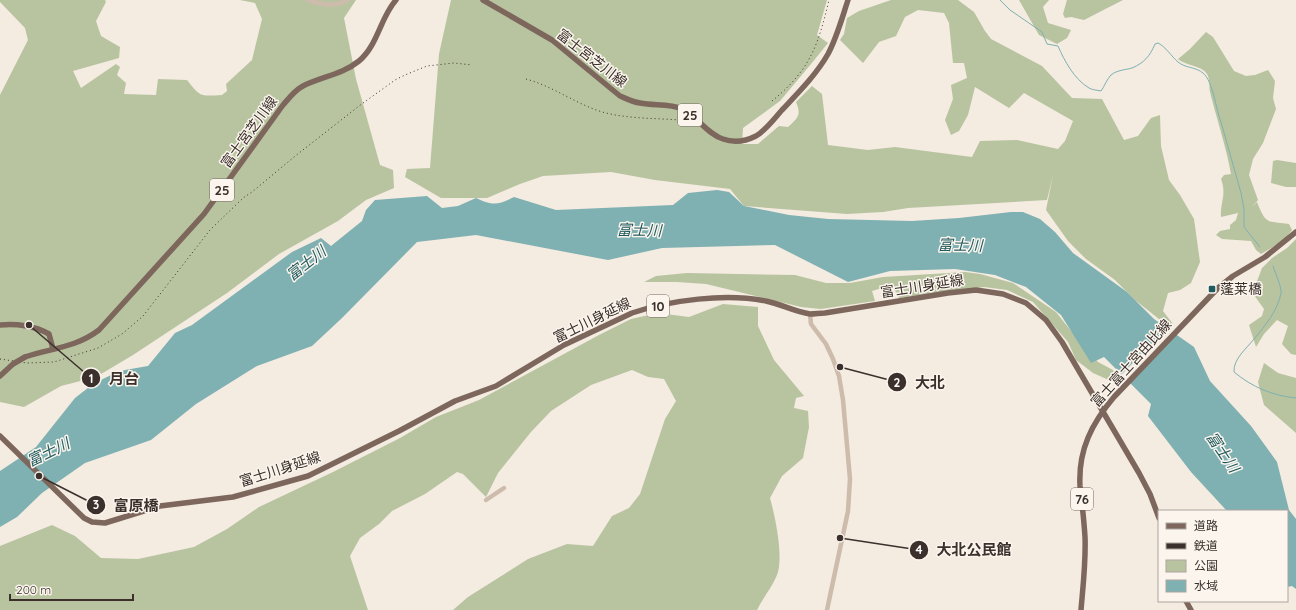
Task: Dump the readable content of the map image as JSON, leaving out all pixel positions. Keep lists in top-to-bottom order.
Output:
{
  "streets": {
    "main road": [
      "富士宮芝川線",
      "25",
      "富士川身延線",
      "10",
      "富士富士宮由比線",
      "76"
    ]
  },
  "crossings": [
    ["富士川身延線", "富士富士宮由比線"]
  ],
  "water": ["富士川"],
  "places": {
    "transit": ["蓬莱橋"],
    "other": [
      "月台",
      "大北",
      "富原橋",
      "大北公民館"
    ]
  },
  "legend": [
    "道路",
    "鉄道",
    "公園",
    "水域"
  ],
  "scale_bar": "200 m"
}
